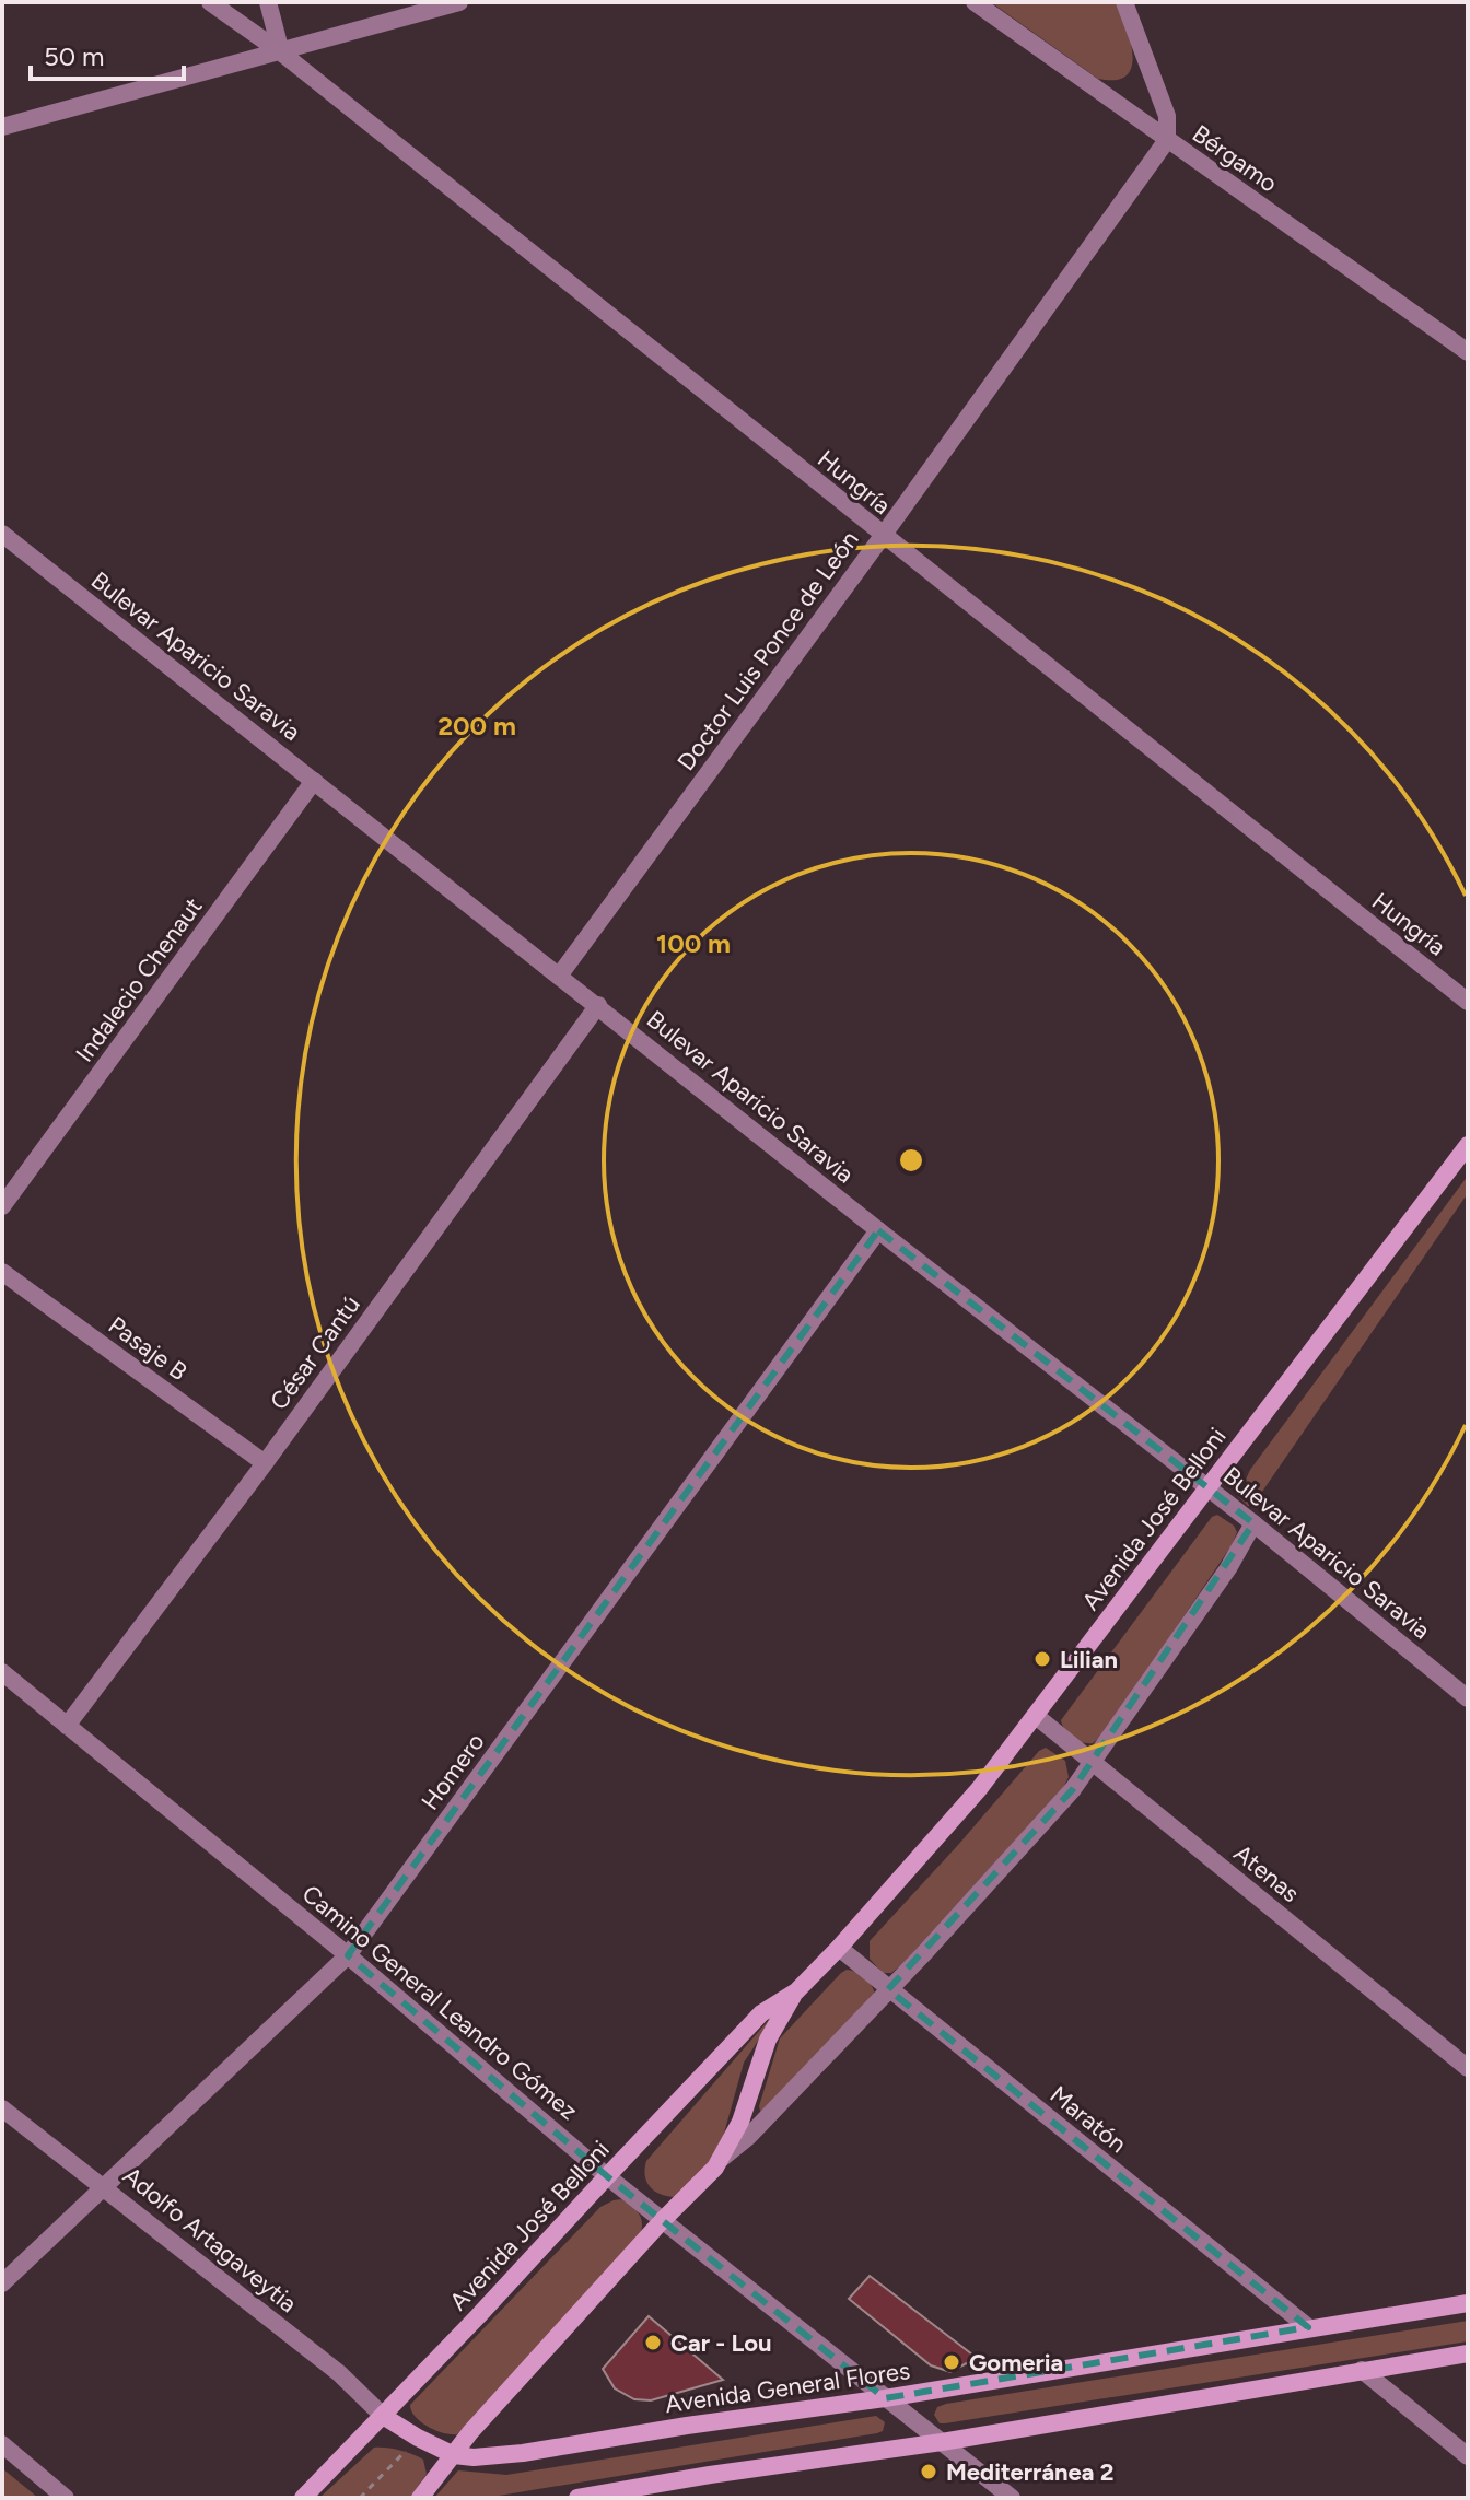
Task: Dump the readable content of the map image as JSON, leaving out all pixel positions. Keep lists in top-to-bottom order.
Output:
{
  "streets": {
    "main road": ["Avenida José Belloni", "Avenida General Flores"],
    "street": [
      "Bérgamo",
      "Hungría",
      "Doctor Luis Ponce de León",
      "Bulevar Aparicio Saravia",
      "Indalecio Chenaut",
      "Pasaje B",
      "César Cantú",
      "Homero",
      "Atenas",
      "Camino General Leandro Gómez",
      "Maratón",
      "Adolfo Artagaveytia"
    ]
  },
  "crossings": [
    ["Bérgamo", "Doctor Luis Ponce de León"],
    ["Hungría", "Doctor Luis Ponce de León"],
    ["Doctor Luis Ponce de León", "Bulevar Aparicio Saravia"],
    ["Bulevar Aparicio Saravia", "Indalecio Chenaut"],
    ["Bulevar Aparicio Saravia", "César Cantú"],
    ["Bulevar Aparicio Saravia", "Avenida José Belloni"],
    ["Bulevar Aparicio Saravia", "Homero"],
    ["Pasaje B", "César Cantú"],
    ["César Cantú", "Camino General Leandro Gómez"],
    ["Avenida José Belloni", "Atenas"],
    ["Avenida José Belloni", "Camino General Leandro Gómez"],
    ["Avenida José Belloni", "Maratón"],
    ["Avenida José Belloni", "Adolfo Artagaveytia"],
    ["Avenida José Belloni", "Avenida General Flores"],
    ["Homero", "Camino General Leandro Gómez"],
    ["Homero", "Adolfo Artagaveytia"],
    ["Camino General Leandro Gómez", "Avenida General Flores"],
    ["Maratón", "Avenida General Flores"],
    ["Adolfo Artagaveytia", "Avenida General Flores"]
  ],
  "places": [
    "Lilian",
    "Car - Lou",
    "Gomeria",
    "Mediterránea 2"
  ],
  "scale_bar": "50 m",
  "rings": ["200 m", "100 m"]
}
